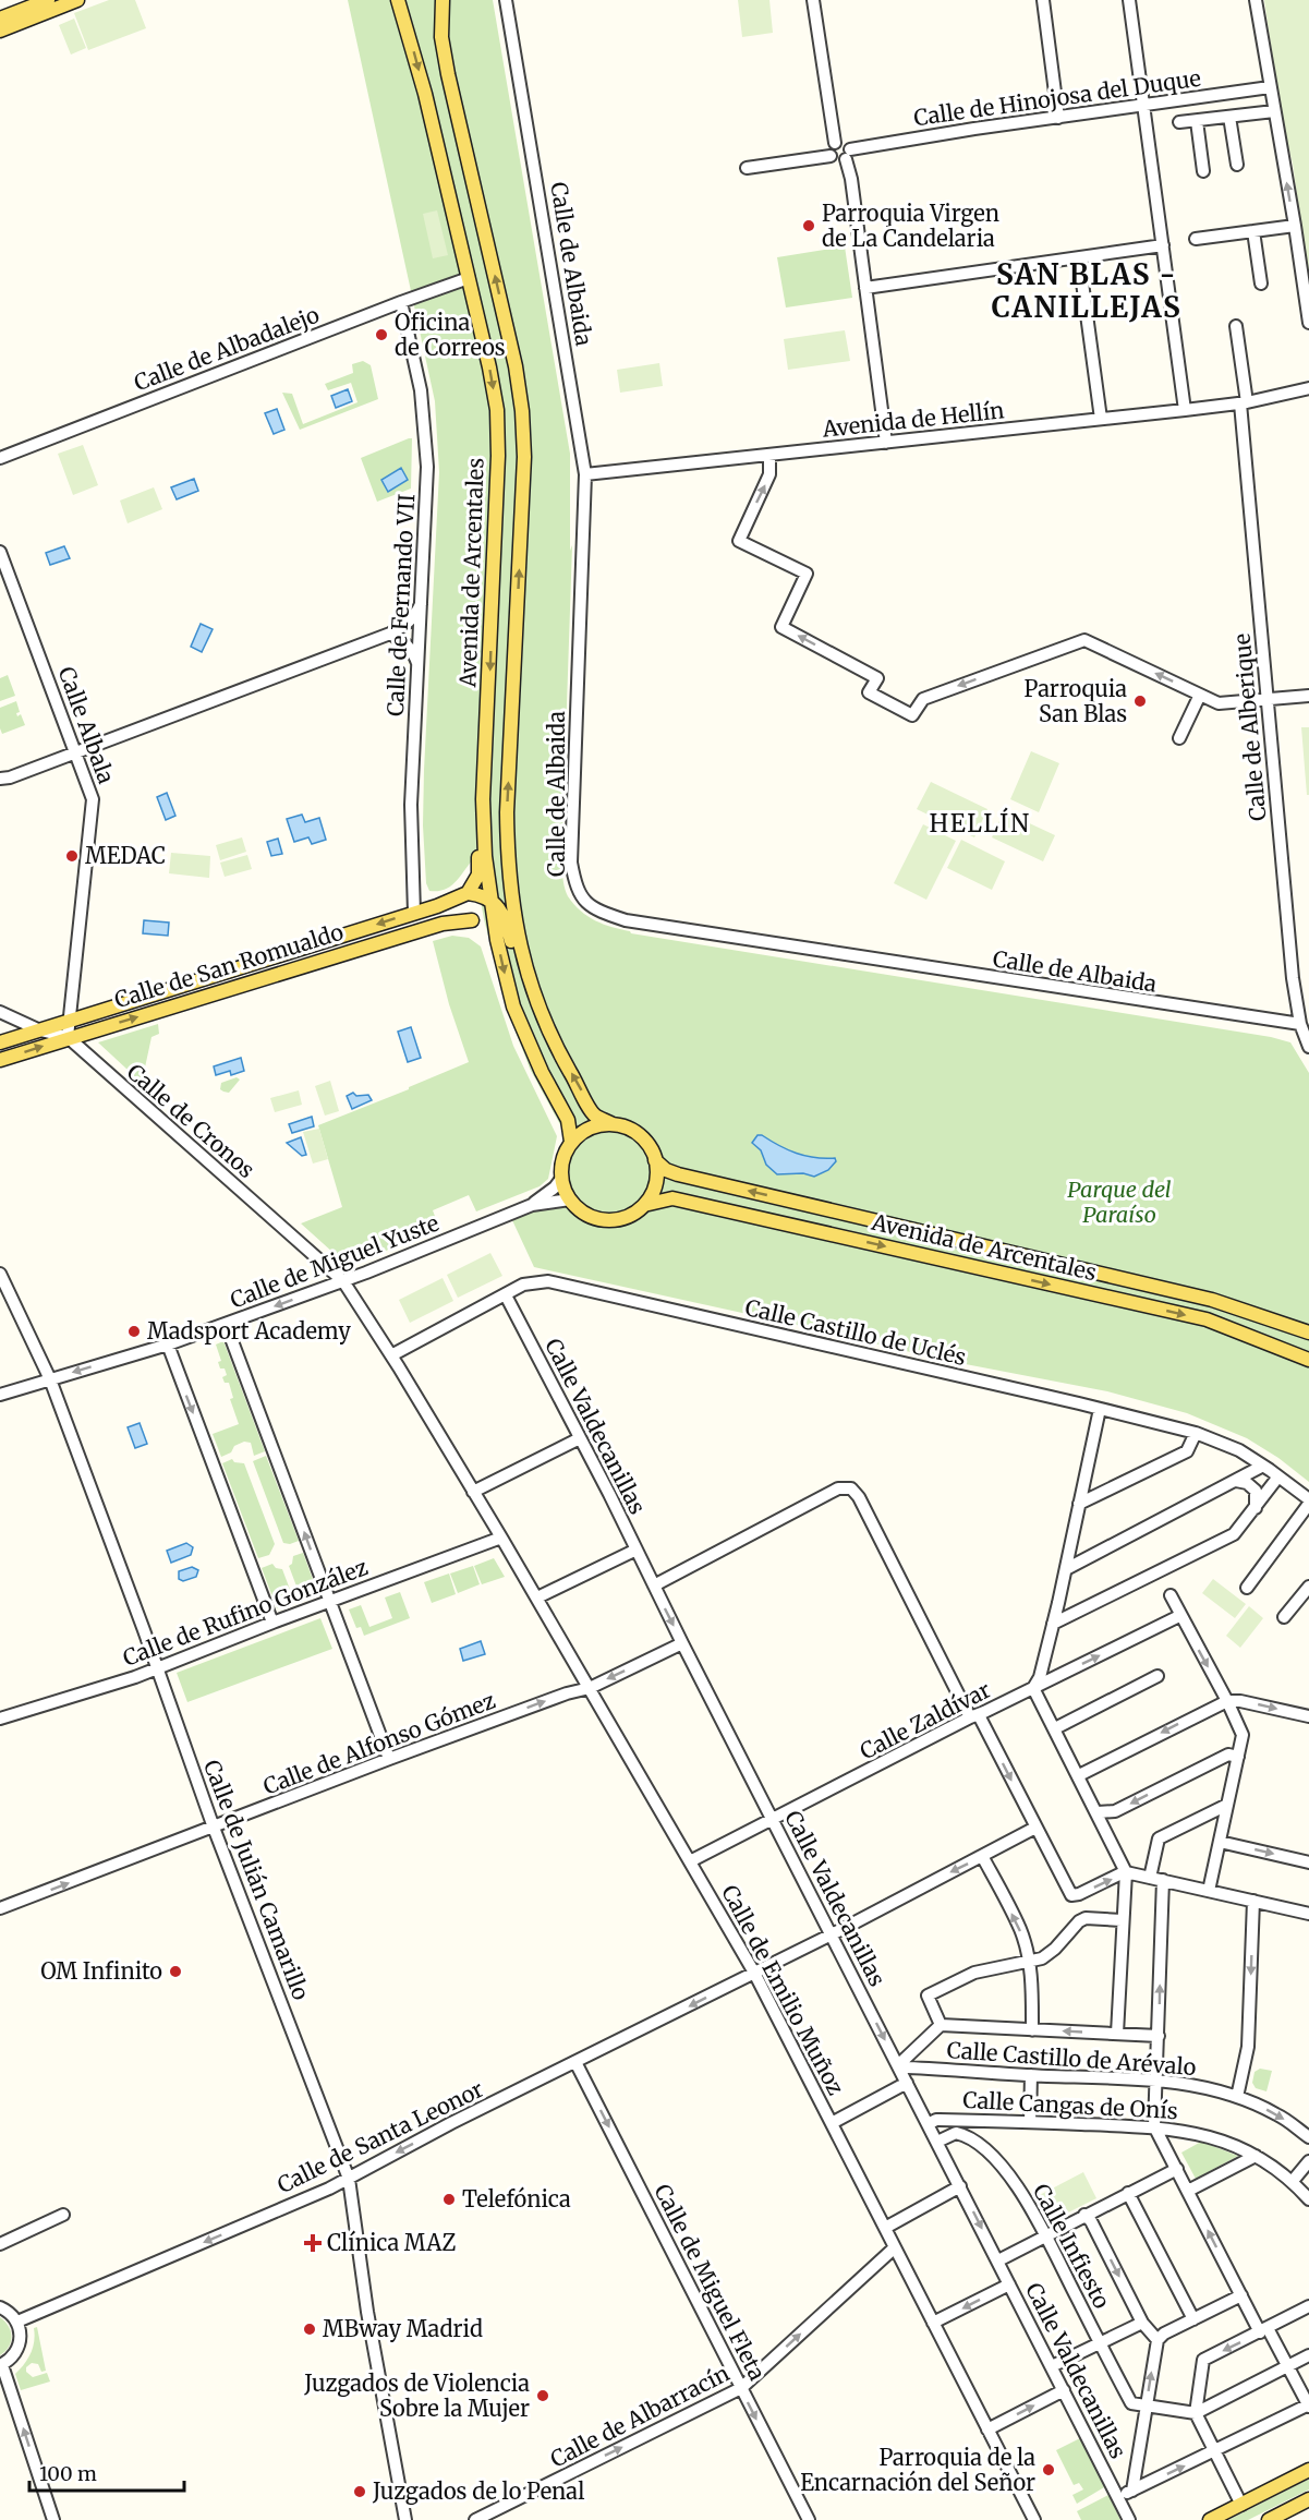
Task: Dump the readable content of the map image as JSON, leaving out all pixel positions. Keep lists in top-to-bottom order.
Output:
{
  "streets": {
    "main road": ["Avenida de Arcentales", "Calle de San Romualdo"],
    "street": [
      "Calle de Hinojosa del Duque",
      "Calle de Albaida",
      "Calle de Albadalejo",
      "Avenida de Hellín",
      "Calle de Fernando VII",
      "Calle Albala",
      "Calle de Alberique",
      "Calle de Cronos",
      "Calle de Miguel Yuste",
      "Calle Castillo de Uclés",
      "Calle Valdecanillas",
      "Calle de Rufino González",
      "Calle Zaldívar",
      "Calle de Alfonso Gómez",
      "Calle de Julián Camarillo",
      "Calle de Emilio Muñoz",
      "Calle Castillo de Arévalo",
      "Calle Cangas de Onís",
      "Calle de Santa Leonor",
      "Calle Infiesto",
      "Calle de Miguel Fleta",
      "Calle de Albarracín"
    ]
  },
  "crossings": [
    ["Calle de Albaida", "Avenida de Hellín"],
    ["Calle de Albaida", "Calle de Alberique"],
    ["Calle de Albadalejo", "Avenida de Arcentales"],
    ["Calle de Albadalejo", "Calle de Fernando VII"],
    ["Avenida de Hellín", "Calle de Alberique"],
    ["Avenida de Arcentales", "Calle de Miguel Yuste"],
    ["Calle de Fernando VII", "Calle de San Romualdo"],
    ["Calle Albala", "Calle de San Romualdo"],
    ["Calle Albala", "Calle de Cronos"],
    ["Calle de San Romualdo", "Calle de Cronos"],
    ["Calle de Cronos", "Calle de Miguel Yuste"],
    ["Calle de Cronos", "Calle de Emilio Muñoz"],
    ["Calle de Miguel Yuste", "Calle de Julián Camarillo"],
    ["Calle de Miguel Yuste", "Calle de Emilio Muñoz"],
    ["Calle Castillo de Uclés", "Calle Valdecanillas"],
    ["Calle Castillo de Uclés", "Calle de Emilio Muñoz"],
    ["Calle Valdecanillas", "Calle Zaldívar"],
    ["Calle Valdecanillas", "Calle de Alfonso Gómez"],
    ["Calle Valdecanillas", "Calle Castillo de Arévalo"],
    ["Calle Valdecanillas", "Calle Cangas de Onís"],
    ["Calle Valdecanillas", "Calle de Santa Leonor"],
    ["Calle Valdecanillas", "Calle Infiesto"],
    ["Calle de Rufino González", "Calle de Julián Camarillo"],
    ["Calle de Rufino González", "Calle de Emilio Muñoz"],
    ["Calle Zaldívar", "Calle de Emilio Muñoz"],
    ["Calle de Alfonso Gómez", "Calle de Julián Camarillo"],
    ["Calle de Alfonso Gómez", "Calle de Emilio Muñoz"],
    ["Calle de Julián Camarillo", "Calle de Santa Leonor"],
    ["Calle de Emilio Muñoz", "Calle de Santa Leonor"],
    ["Calle de Emilio Muñoz", "Calle de Albarracín"],
    ["Calle de Santa Leonor", "Calle de Miguel Fleta"],
    ["Calle de Miguel Fleta", "Calle de Albarracín"]
  ],
  "one_way": [
    "Calle de Miguel Yuste",
    "Calle de Santa Leonor",
    "Calle de Miguel Fleta",
    "Calle de Albarracín"
  ],
  "districts": ["SAN BLAS - CANILLEJAS", "HELLÍN"],
  "parks": ["Parque del Paraíso"],
  "places": {
    "other": [
      "Parroquia Virgen de La Candelaria",
      "Oficina de Correos",
      "Parroquia San Blas",
      "MEDAC",
      "Madsport Academy",
      "OM Infinito",
      "Telefónica",
      "MBway Madrid",
      "Juzgados de Violencia Sobre la Mujer",
      "Parroquia de la Encarnación del Señor",
      "Juzgados de lo Penal"
    ],
    "health": ["Clínica MAZ"]
  },
  "scale_bar": "100 m"
}
